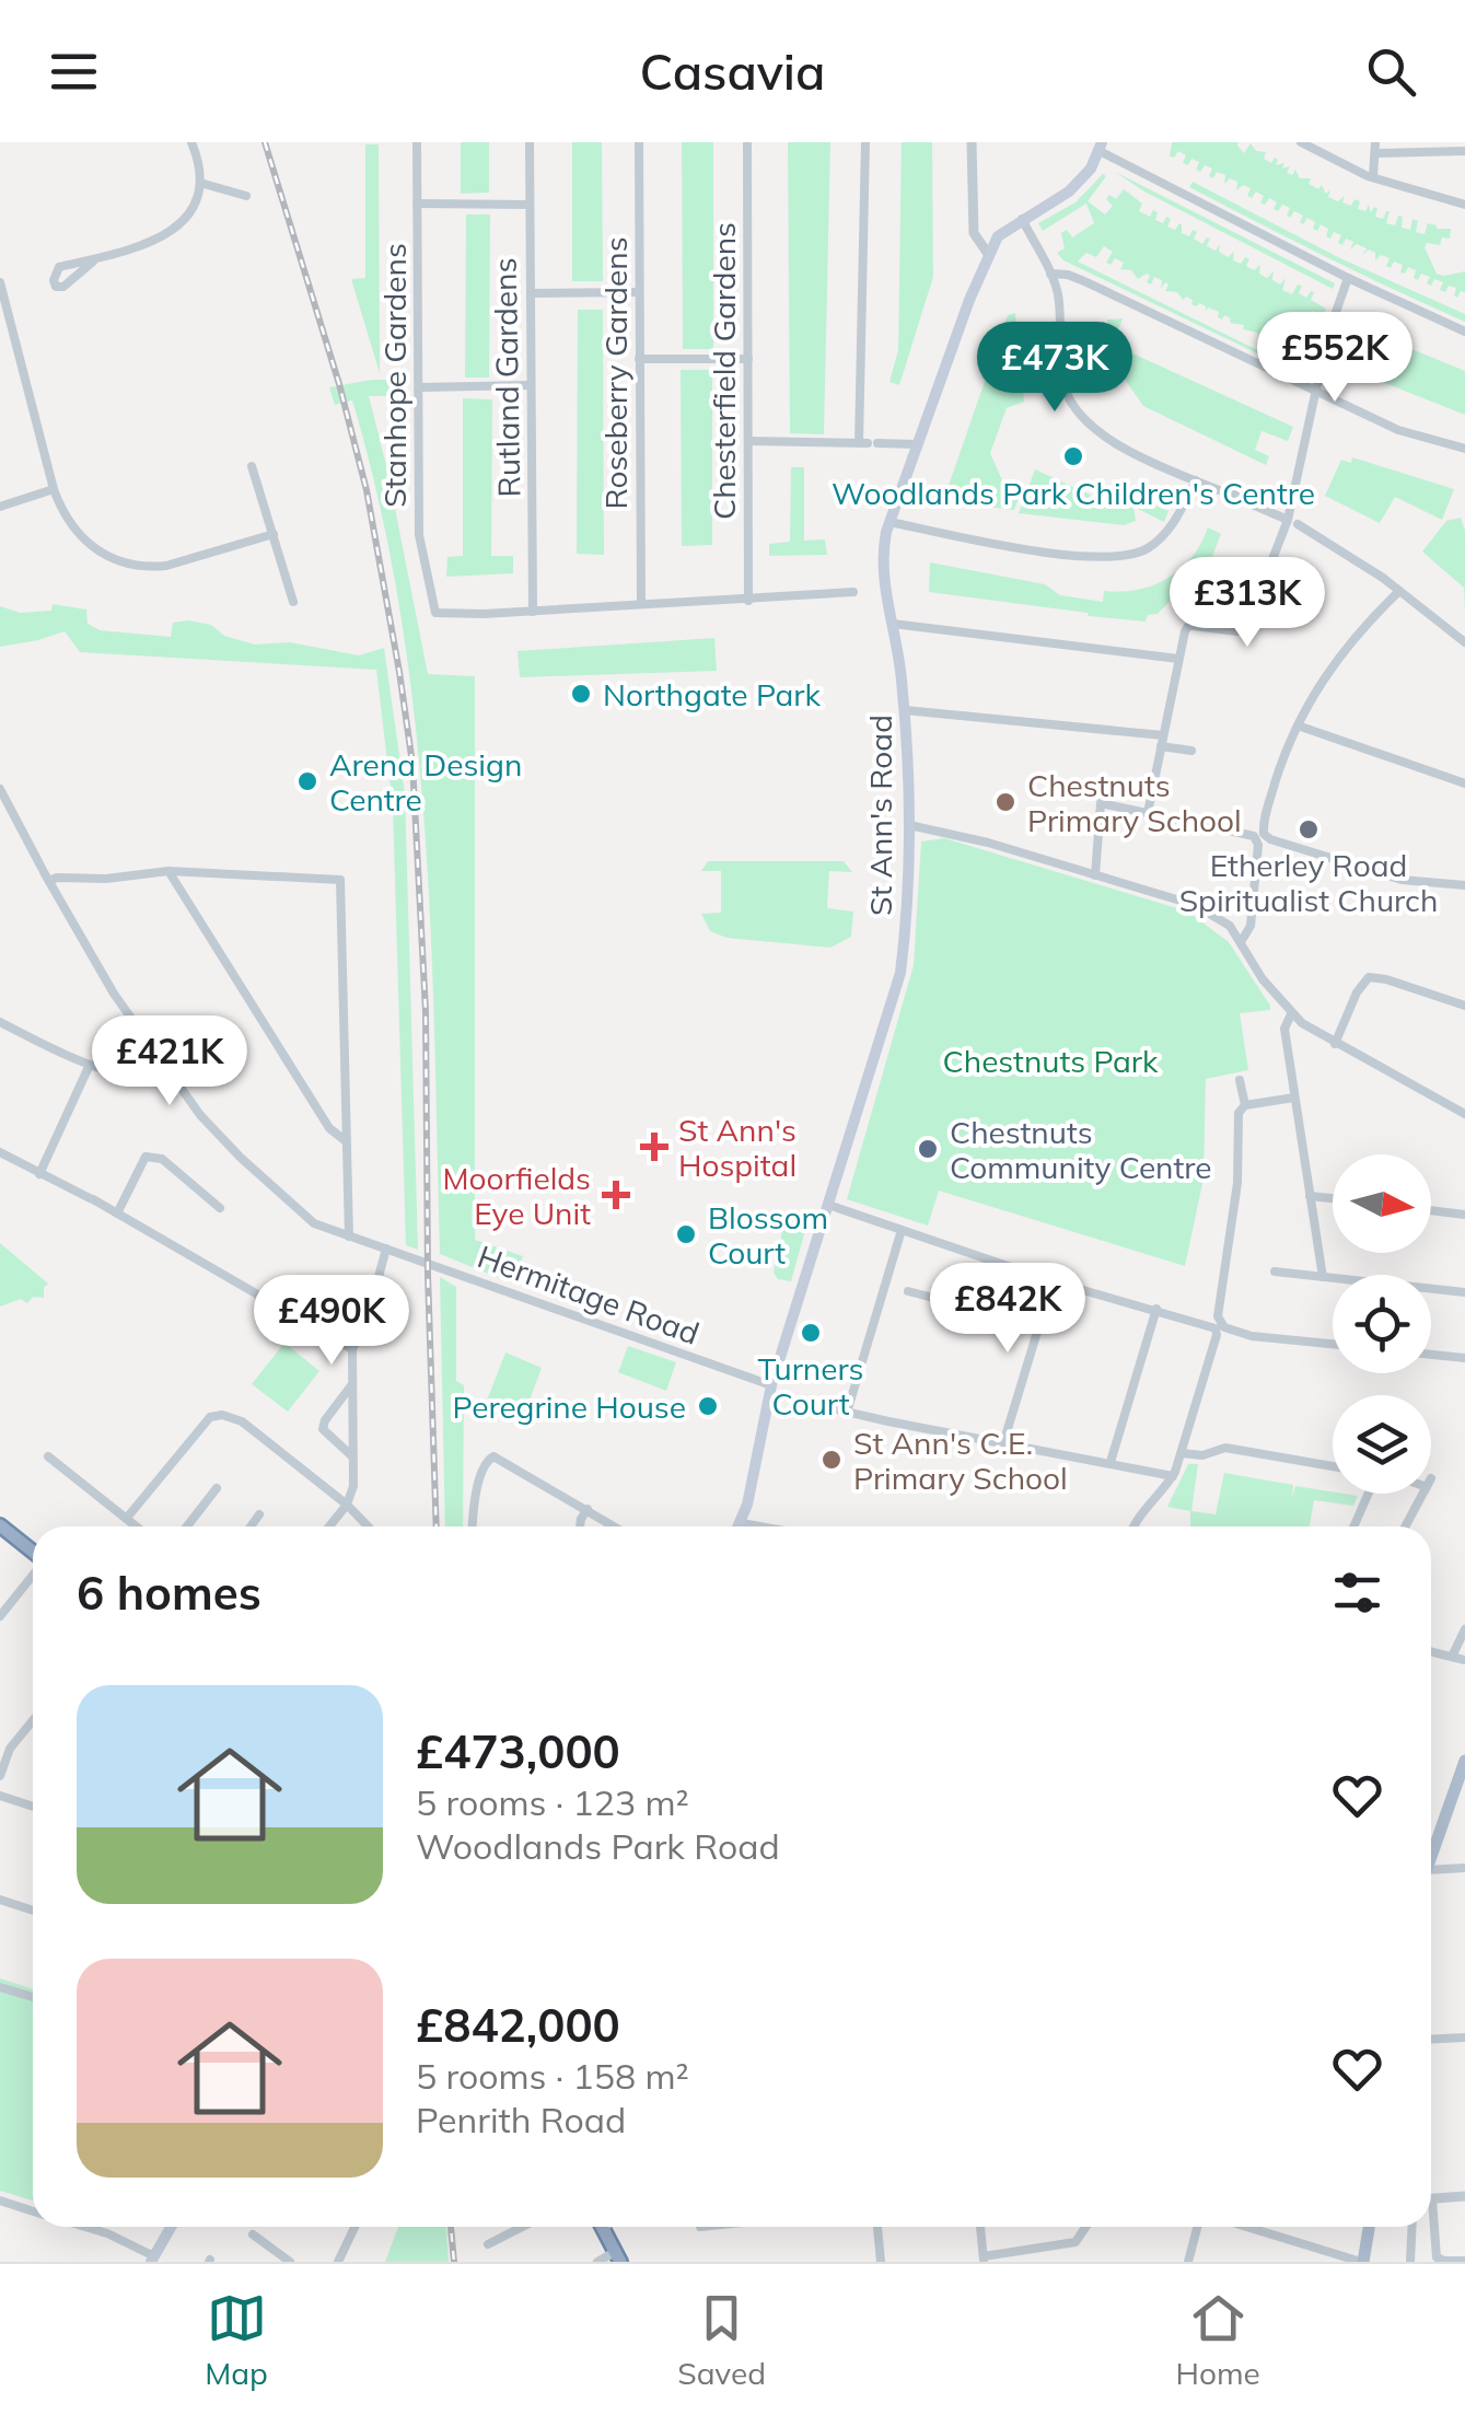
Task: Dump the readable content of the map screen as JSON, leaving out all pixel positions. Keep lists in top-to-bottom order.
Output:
{
  "streets": {
    "main road": ["St Ann's Road"],
    "street": [
      "Chesterfield Gardens",
      "Roseberry Gardens",
      "Stanhope Gardens",
      "Rutland Gardens",
      "Hermitage Road"
    ]
  },
  "crossings": [
    ["Stanhope Gardens", "Rutland Gardens"],
    ["St Ann's Road", "Hermitage Road"]
  ],
  "parks": ["Chestnuts Park"],
  "places": {
    "other": [
      "Woodlands Park Children's Centre",
      "Northgate Park",
      "Arena Design Centre",
      "Chestnuts Primary School",
      "Etherley Road Spiritualist Church",
      "Chestnuts Community Centre",
      "Blossom Court",
      "Turners Court",
      "Peregrine House",
      "St Ann's C.E. Primary School"
    ],
    "health": ["St Ann's Hospital", "Moorfields Eye Unit"]
  },
  "north": "right",
  "page": {
    "header": "Casavia",
    "price": [
      "£552K",
      "£473K",
      "£313K",
      "£421K",
      "£842K",
      "£490K"
    ],
    "heading": "6 homes",
    "list": [
      {
        "name": "£473,000",
        "note": "5 rooms · 123 m² · Woodlands Park Road"
      },
      {
        "name": "£842,000",
        "note": "5 rooms · 158 m² · Penrith Road"
      }
    ],
    "tabs": ["Map", "Saved", "Home"]
  }
}
